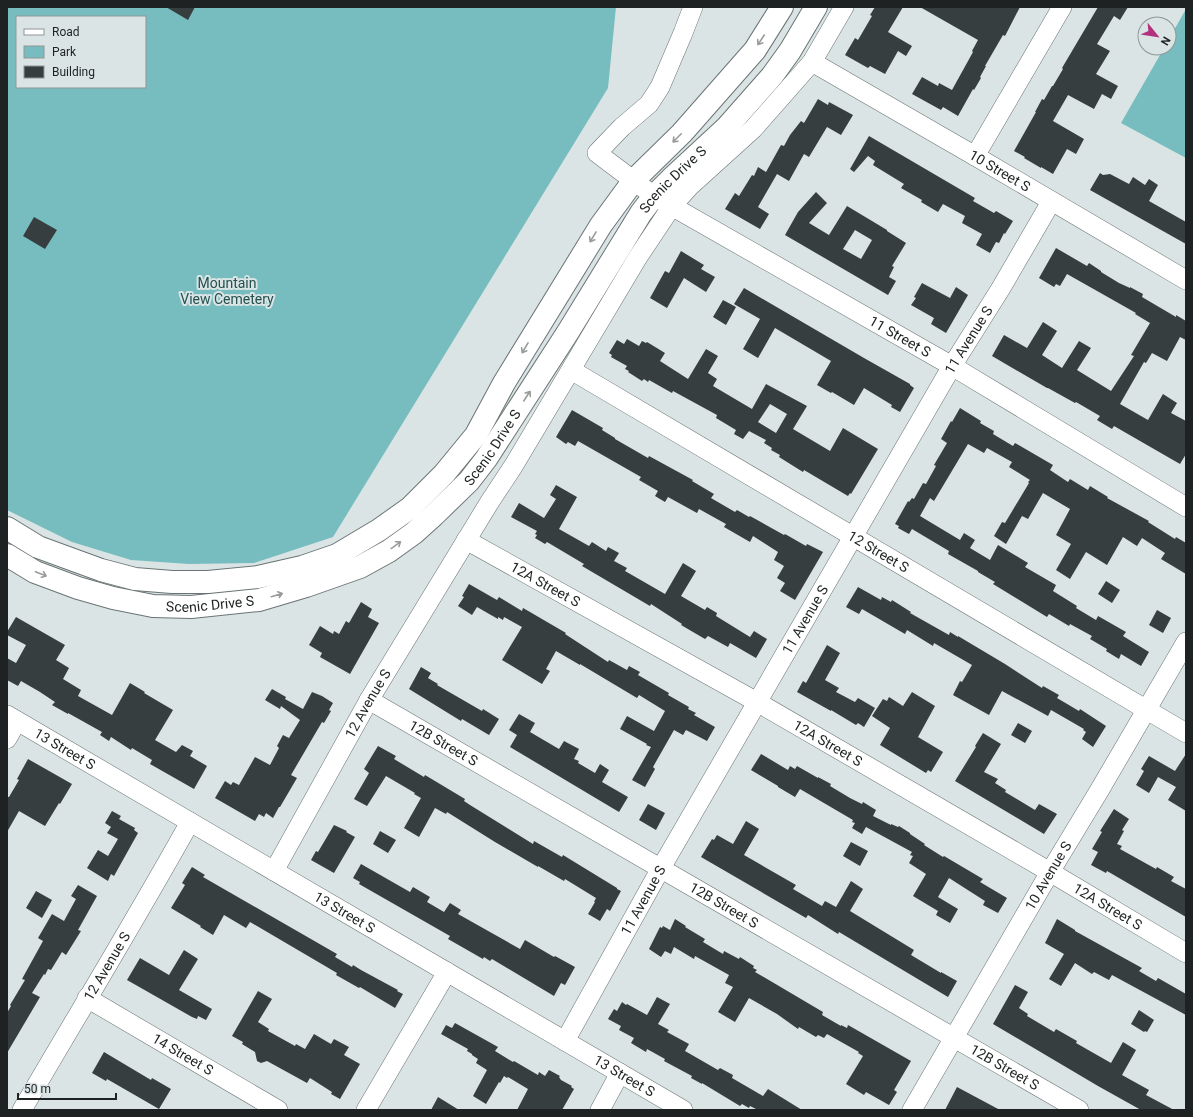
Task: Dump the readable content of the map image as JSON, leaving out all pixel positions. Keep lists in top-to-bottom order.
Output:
{
  "streets": {
    "main road": ["Scenic Drive S"],
    "street": [
      "10 Street S",
      "11 Street S",
      "11 Avenue S",
      "12 Street S",
      "12A Street S",
      "12 Avenue S",
      "12B Street S",
      "13 Street S",
      "10 Avenue S",
      "14 Street S"
    ]
  },
  "crossings": [
    ["10 Street S", "Scenic Drive S"],
    ["10 Street S", "11 Avenue S"],
    ["Scenic Drive S", "11 Street S"],
    ["Scenic Drive S", "12 Street S"],
    ["Scenic Drive S", "12A Street S"],
    ["Scenic Drive S", "12 Avenue S"],
    ["11 Street S", "11 Avenue S"],
    ["11 Avenue S", "12 Street S"],
    ["11 Avenue S", "12A Street S"],
    ["11 Avenue S", "12B Street S"],
    ["11 Avenue S", "13 Street S"],
    ["12 Street S", "10 Avenue S"],
    ["12A Street S", "12 Avenue S"],
    ["12A Street S", "10 Avenue S"],
    ["12 Avenue S", "12B Street S"],
    ["12 Avenue S", "13 Street S"],
    ["12 Avenue S", "14 Street S"],
    ["12B Street S", "10 Avenue S"]
  ],
  "parks": ["Mountain View Cemetery"],
  "legend": ["Road", "Park", "Building"],
  "scale_bar": "50 m",
  "north": "bottom right"
}
